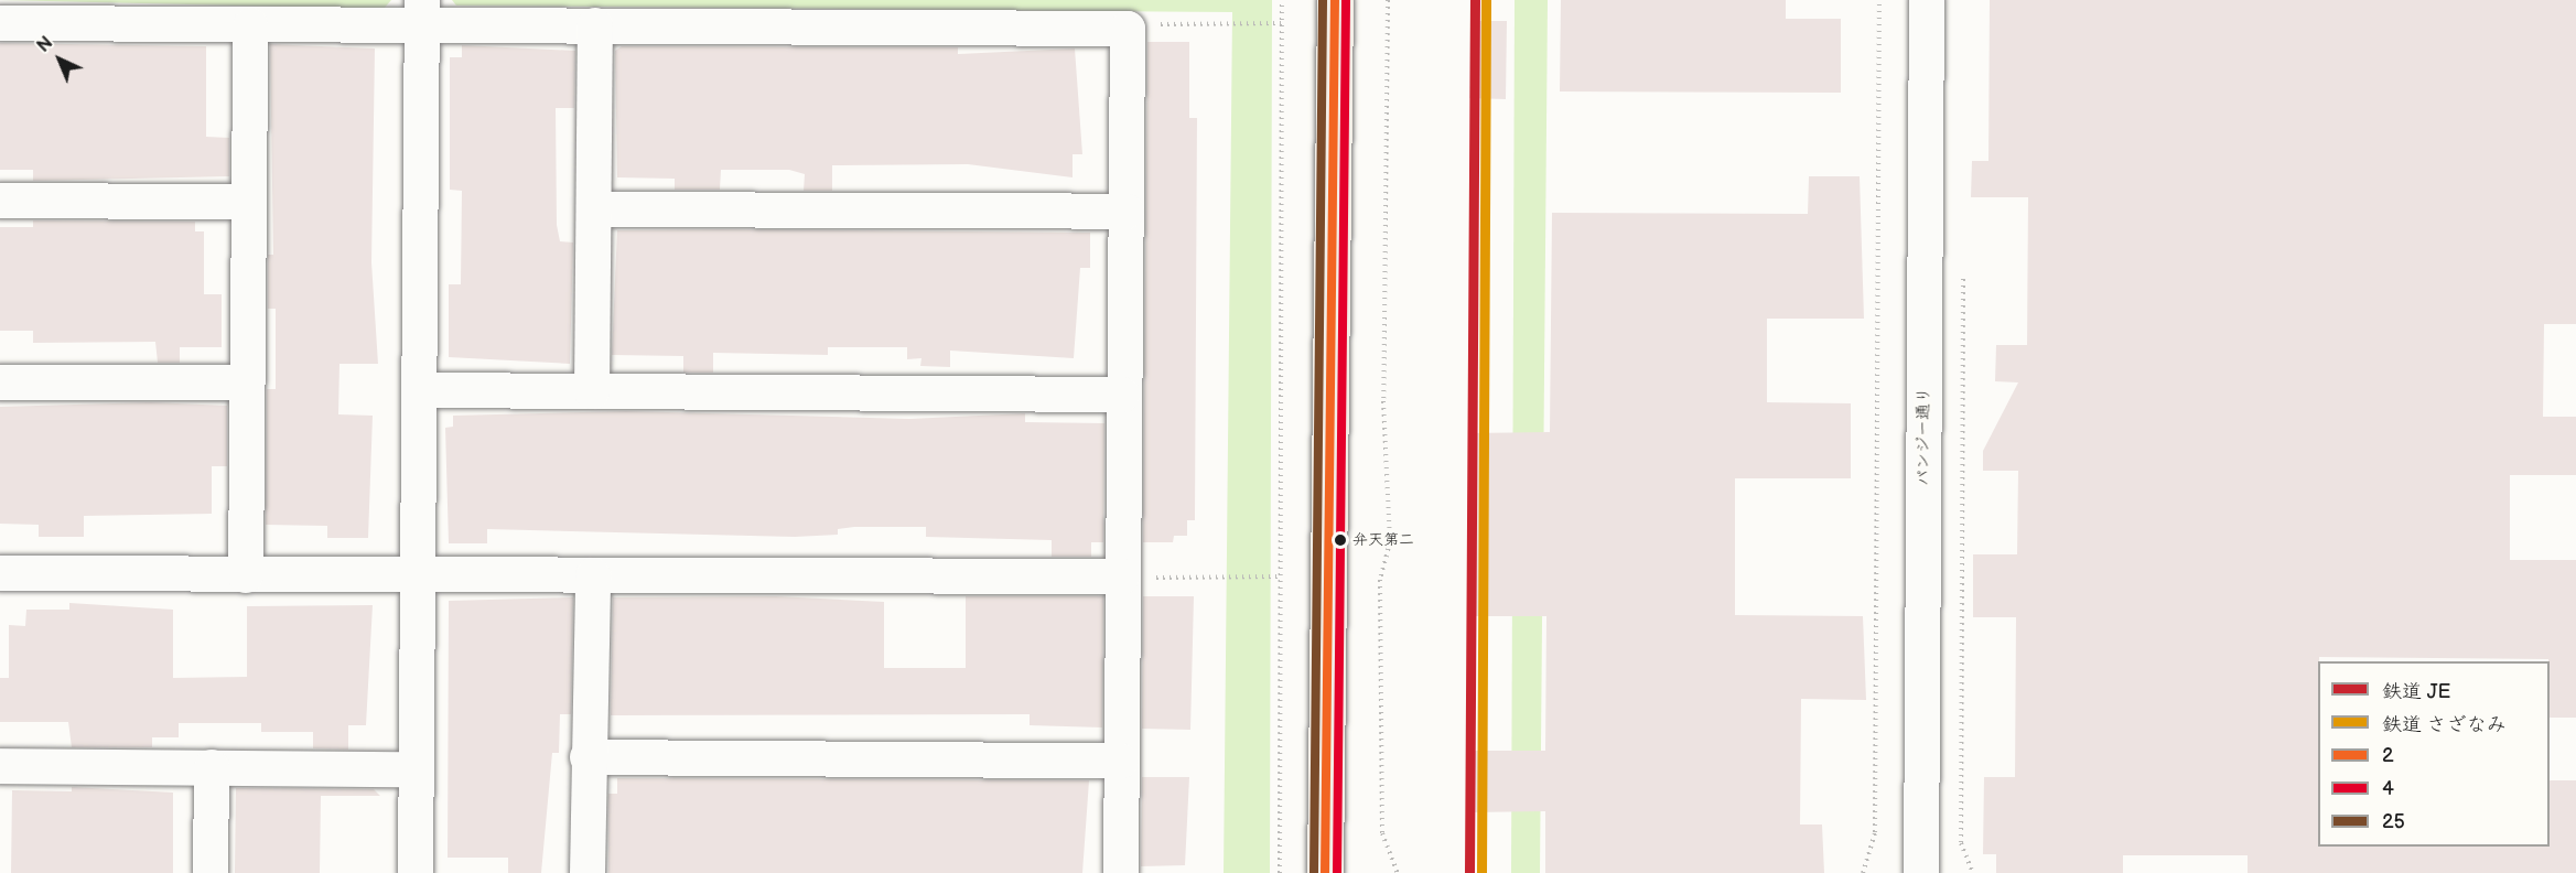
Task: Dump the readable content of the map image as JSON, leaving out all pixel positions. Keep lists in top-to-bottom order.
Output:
{
  "streets": {
    "street": ["パンジー通り"]
  },
  "places": ["弁天第二"],
  "lines": [
    "rail line JE",
    "rail line さざなみ",
    "transit line 2",
    "transit line 4",
    "transit line 25"
  ],
  "legend": [
    "鉄道 JE",
    "鉄道 さざなみ",
    "2",
    "4",
    "25"
  ],
  "north": "top left"
}
